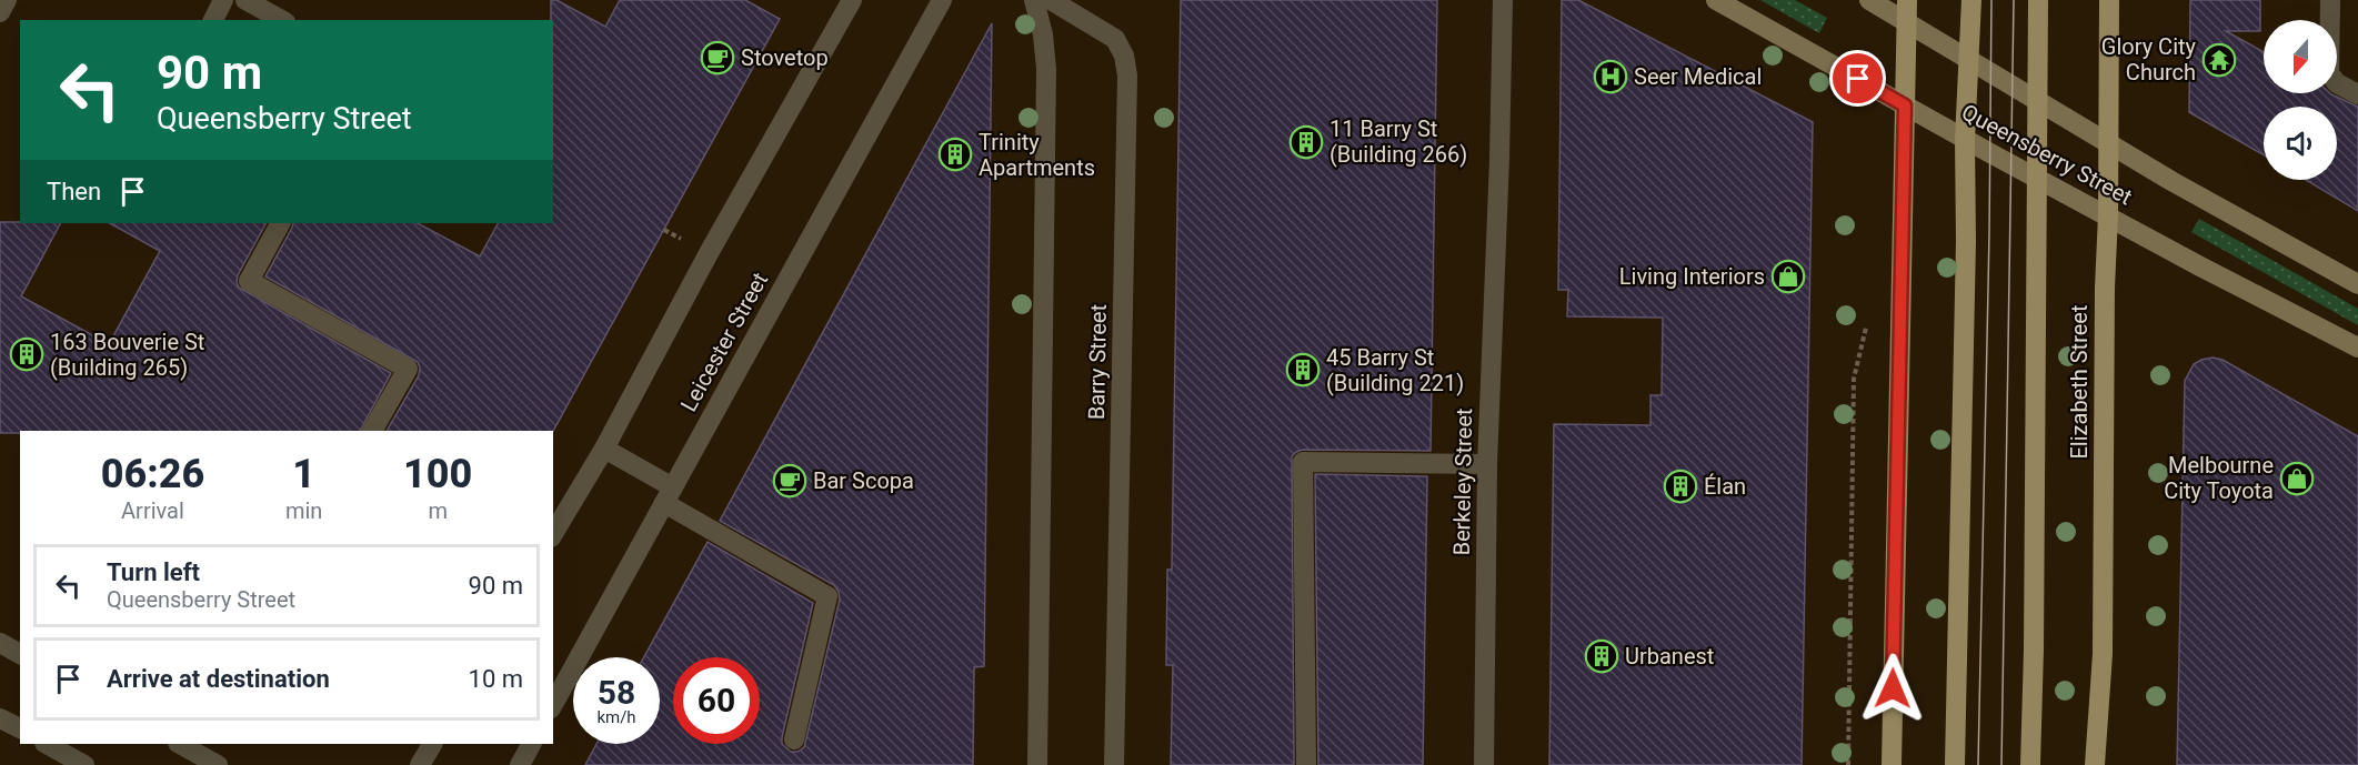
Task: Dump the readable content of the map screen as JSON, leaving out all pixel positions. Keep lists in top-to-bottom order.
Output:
{
  "streets": {
    "main road": ["Queensberry Street", "Elizabeth Street"],
    "street": ["Leicester Street", "Barry Street", "Berkeley Street"]
  },
  "crossings": [
    ["Queensberry Street", "Elizabeth Street"]
  ],
  "places": {
    "cafe": ["Stovetop", "Bar Scopa"],
    "temple": ["Glory City Church"],
    "hospital": ["Seer Medical"],
    "building": [
      "11 Barry St (Building 266)",
      "Trinity Apartments",
      "163 Bouverie St (Building 265)",
      "45 Barry St (Building 221)",
      "Élan",
      "Urbanest"
    ],
    "shop": ["Living Interiors", "Melbourne City Toyota"]
  },
  "north": "bottom",
  "page": {
    "turn": ["90 m", "Queensberry Street"],
    "then": "Then",
    "eta": [
      "06:26",
      "Arrival",
      "1",
      "min",
      "100",
      "m"
    ],
    "list": [
      {
        "name": "Turn left",
        "note": "Queensberry Street",
        "value": "90 m"
      },
      {
        "name": "Arrive at destination",
        "value": "10 m"
      }
    ],
    "speed": "58 km/h",
    "limit": "60"
  }
}
